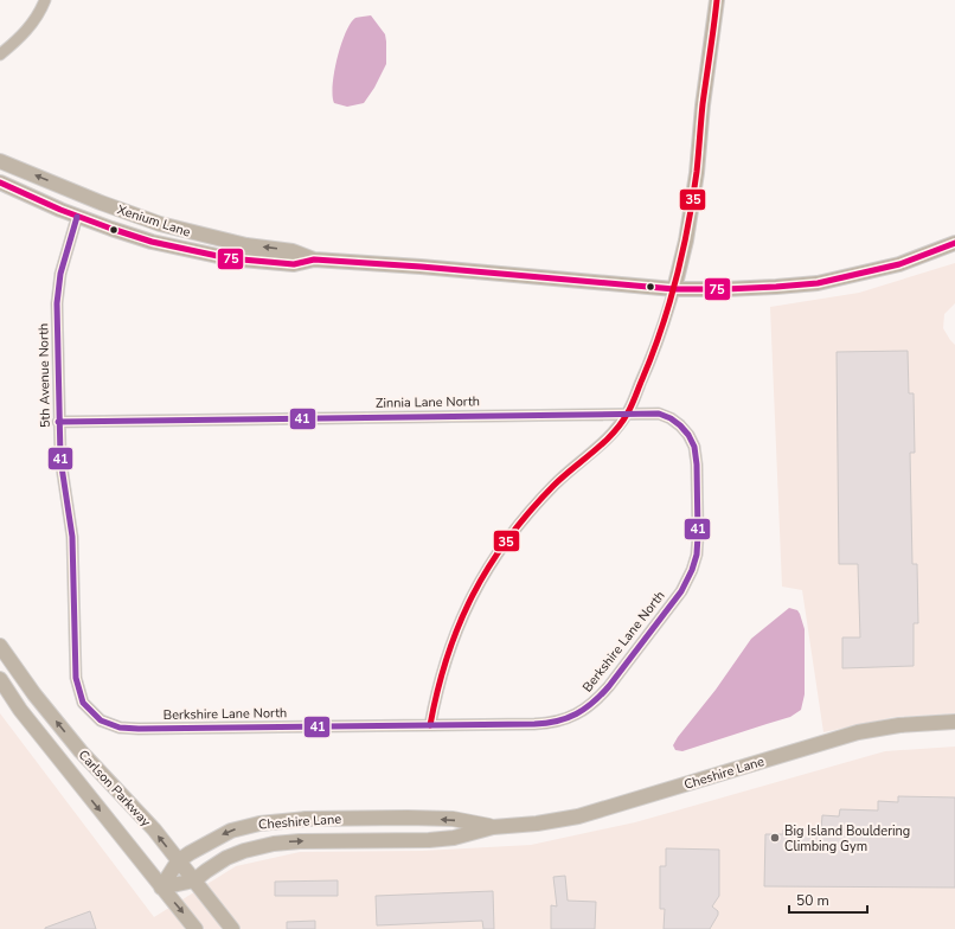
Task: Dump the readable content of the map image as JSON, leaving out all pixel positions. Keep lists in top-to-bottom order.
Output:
{
  "streets": {
    "main road": ["Xenium Lane", "Cheshire Lane", "Carlson Parkway"],
    "street": ["5th Avenue North", "Zinnia Lane North", "Berkshire Lane North"]
  },
  "crossings": [
    ["Xenium Lane", "5th Avenue North"],
    ["5th Avenue North", "Zinnia Lane North"],
    ["5th Avenue North", "Berkshire Lane North"],
    ["Zinnia Lane North", "Berkshire Lane North"],
    ["Cheshire Lane", "Carlson Parkway"]
  ],
  "places": ["Big Island Bouldering Climbing Gym"],
  "lines": ["transit line 35", "transit line 75", "transit line 41"],
  "scale_bar": "50 m"
}
